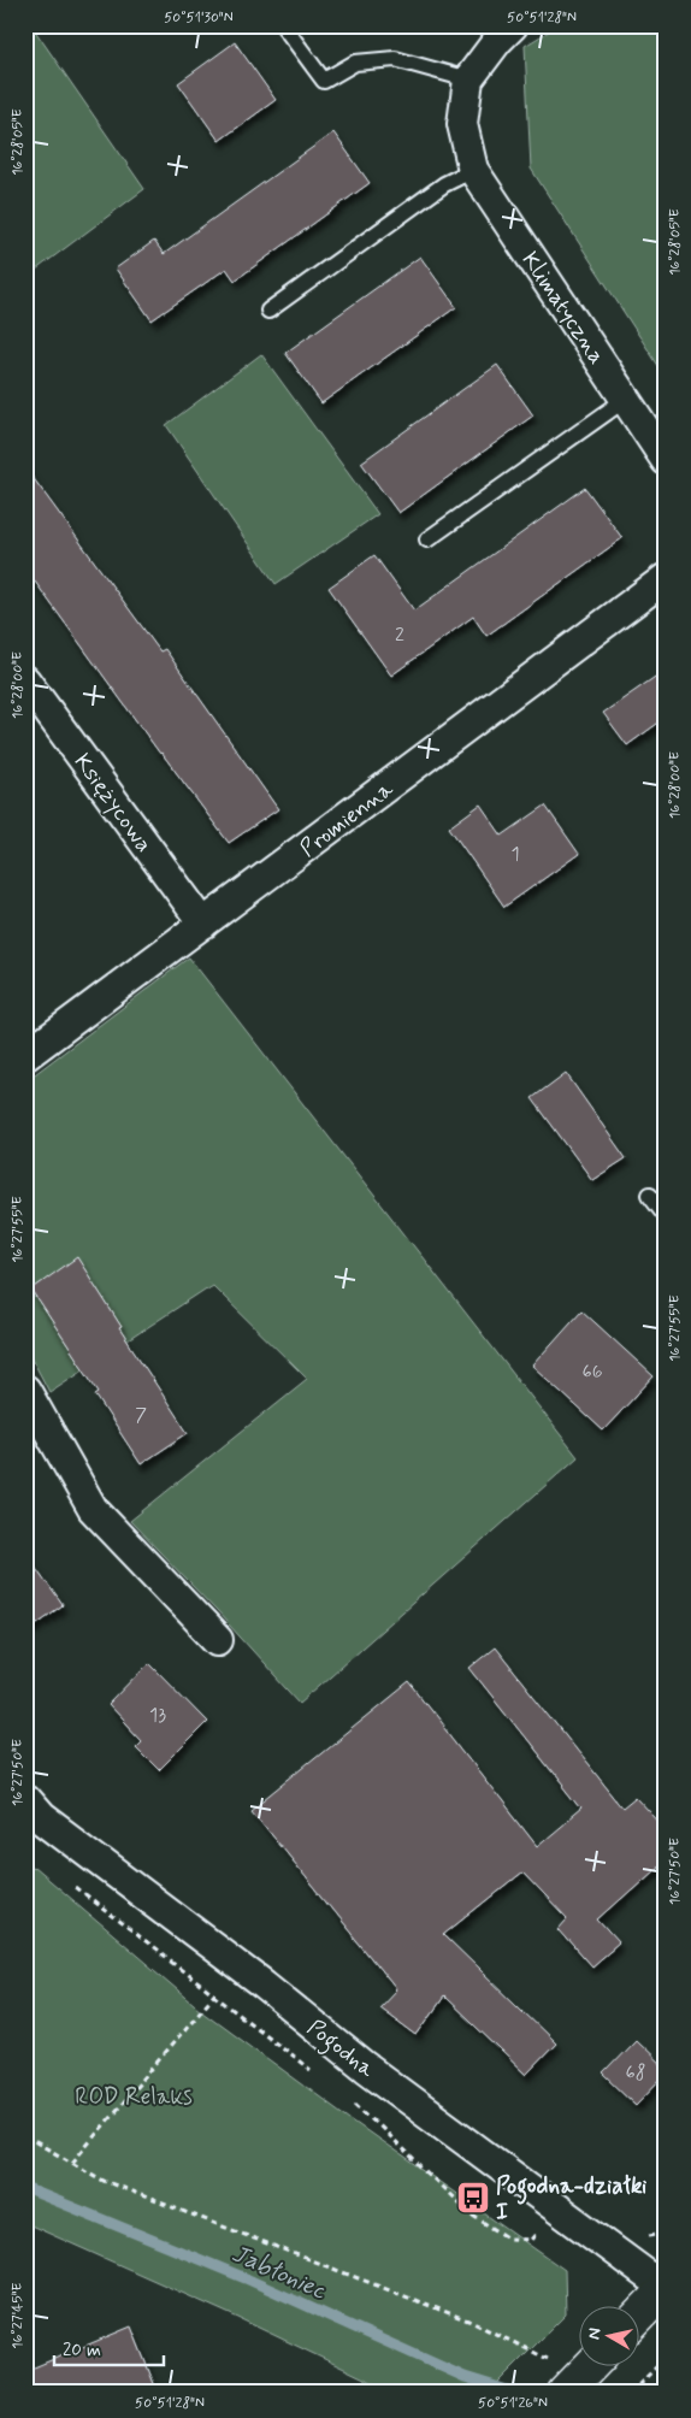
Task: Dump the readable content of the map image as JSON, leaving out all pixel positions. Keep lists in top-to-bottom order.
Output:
{
  "streets": {
    "street": [
      "Klimatyczna",
      "Księżycowa",
      "Promienna",
      "Pogodna"
    ]
  },
  "crossings": [
    ["Księżycowa", "Promienna"]
  ],
  "water": ["Jabłoniec"],
  "parks": ["ROD Relaks"],
  "places": {
    "bus stop": ["Pogodna-działki I"]
  },
  "house_numbers": [
    "2",
    "1",
    "66",
    "7",
    "13",
    "68"
  ],
  "scale_bar": "20 m",
  "north": "left",
  "coordinates": [
    "50°51'30\"N",
    "50°51'28\"N",
    "16°28'05\"E",
    "16°28'00\"E",
    "16°27'55\"E",
    "16°27'50\"E",
    "16°27'45\"E",
    "50°51'26\"N"
  ]
}
